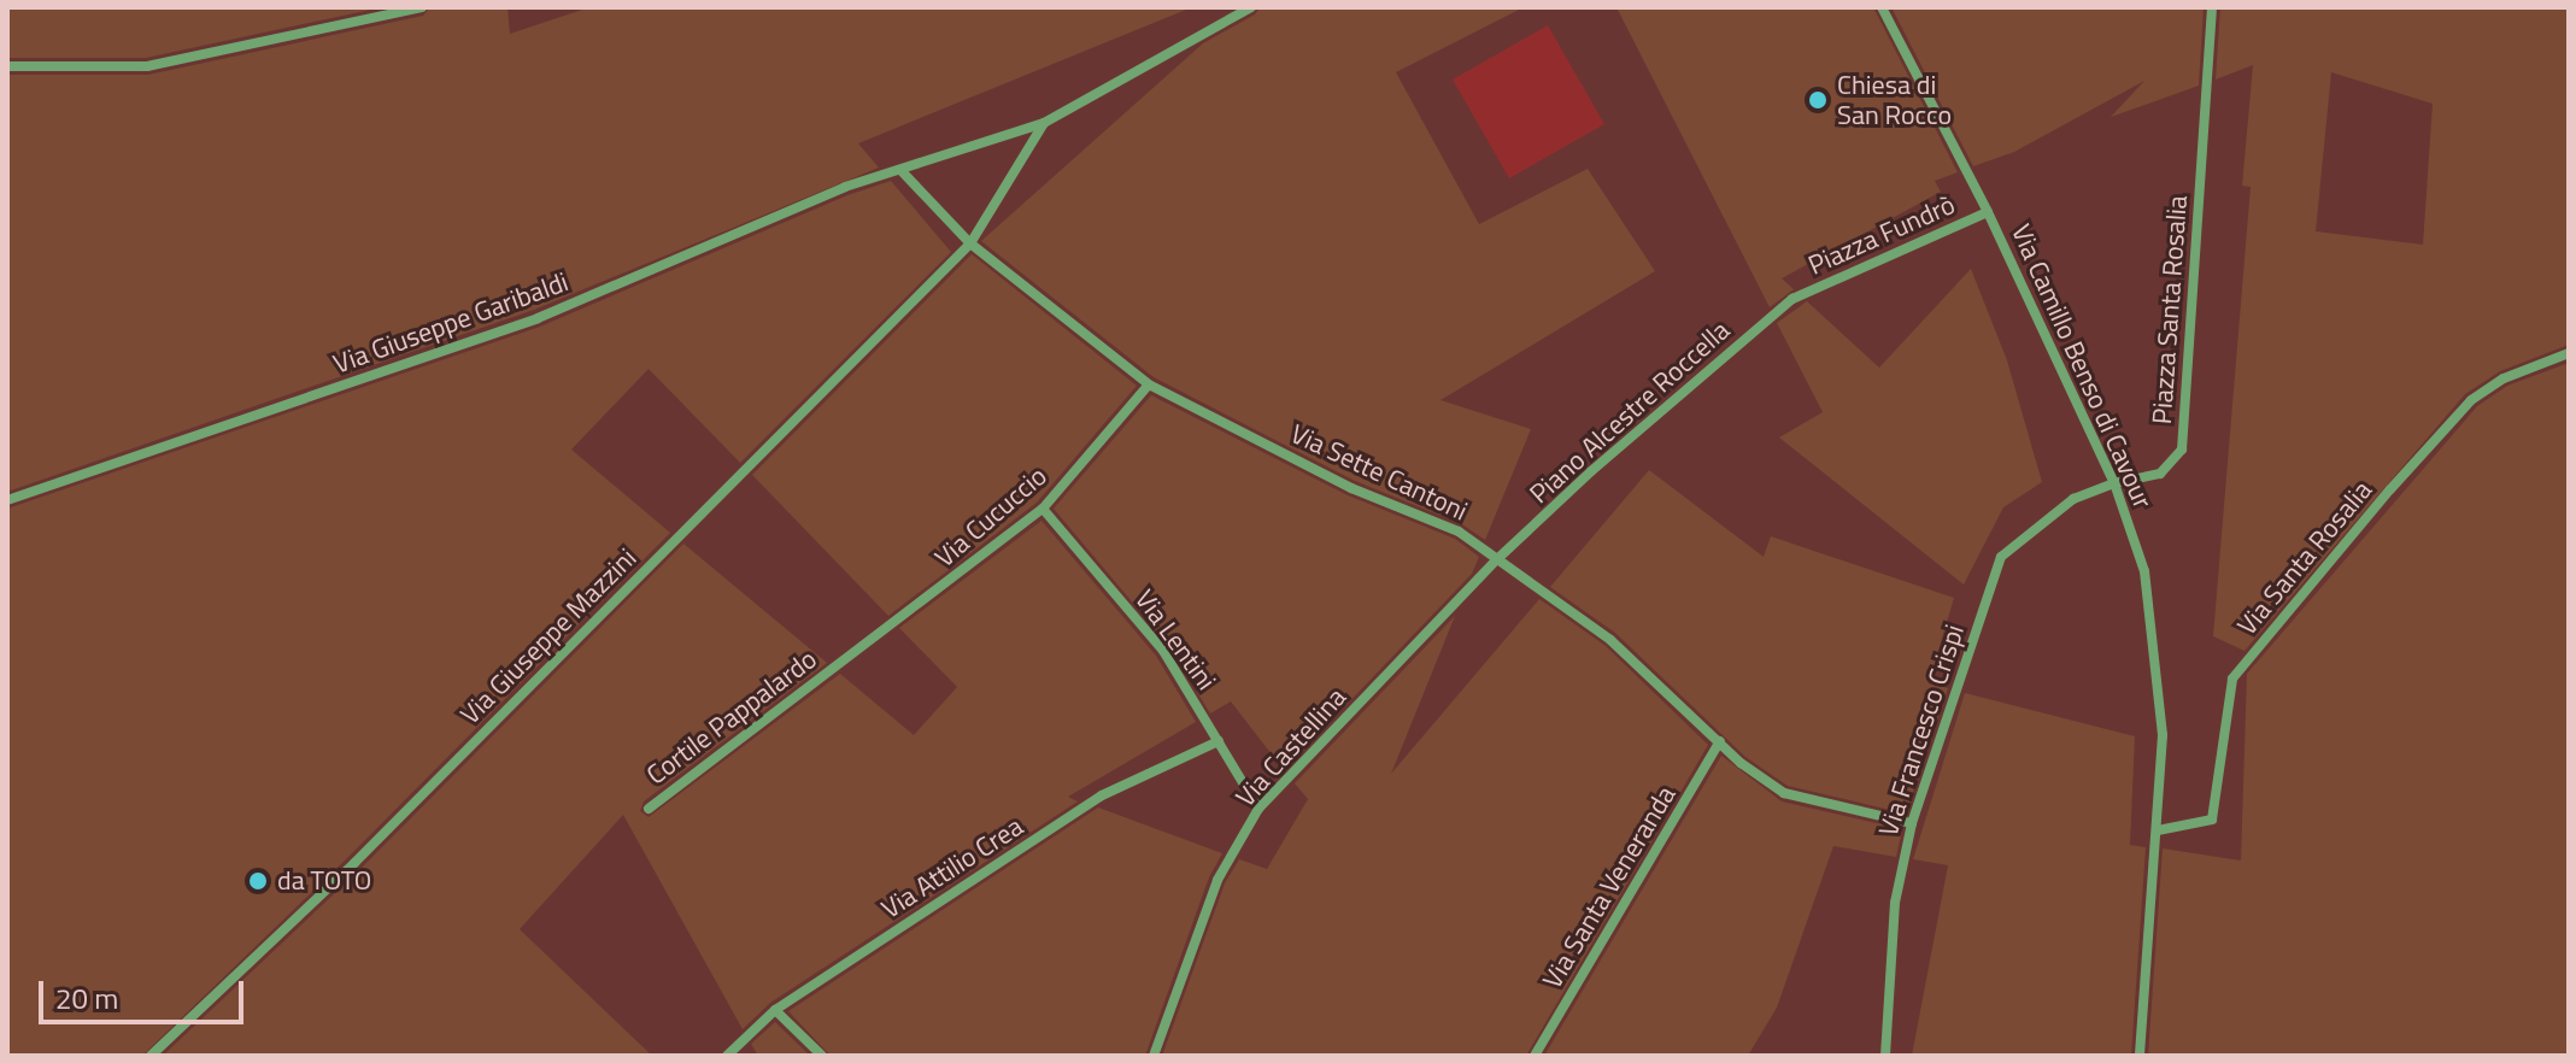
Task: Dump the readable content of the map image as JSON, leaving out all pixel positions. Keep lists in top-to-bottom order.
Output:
{
  "streets": {
    "street": [
      "Piazza Fundrò",
      "Piazza Santa Rosalia",
      "Via Giuseppe Garibaldi",
      "Via Camillo Benso di Cavour",
      "Piano Alcestre Roccella",
      "Via Sette Cantoni",
      "Via Cucuccio",
      "Via Santa Rosalia",
      "Via Giuseppe Mazzini",
      "Via Lentini",
      "Cortile Pappalardo",
      "Via Francesco Crispi",
      "Via Castellina",
      "Via Attilio Crea",
      "Via Santa Veneranda"
    ]
  },
  "crossings": [
    ["Piazza Fundrò", "Via Camillo Benso di Cavour"],
    ["Piazza Fundrò", "Piano Alcestre Roccella"],
    ["Piazza Santa Rosalia", "Via Camillo Benso di Cavour"],
    ["Piazza Santa Rosalia", "Via Francesco Crispi"],
    ["Via Giuseppe Garibaldi", "Via Sette Cantoni"],
    ["Via Giuseppe Garibaldi", "Via Giuseppe Mazzini"],
    ["Via Camillo Benso di Cavour", "Via Santa Rosalia"],
    ["Via Camillo Benso di Cavour", "Via Francesco Crispi"],
    ["Piano Alcestre Roccella", "Via Sette Cantoni"],
    ["Piano Alcestre Roccella", "Via Castellina"],
    ["Via Sette Cantoni", "Via Cucuccio"],
    ["Via Sette Cantoni", "Via Giuseppe Mazzini"],
    ["Via Sette Cantoni", "Via Francesco Crispi"],
    ["Via Sette Cantoni", "Via Castellina"],
    ["Via Sette Cantoni", "Via Santa Veneranda"],
    ["Via Cucuccio", "Via Lentini"],
    ["Via Cucuccio", "Cortile Pappalardo"],
    ["Via Lentini", "Via Castellina"],
    ["Via Lentini", "Via Attilio Crea"]
  ],
  "places": ["Chiesa di San Rocco", "da TOTO"],
  "scale_bar": "20 m"
}
